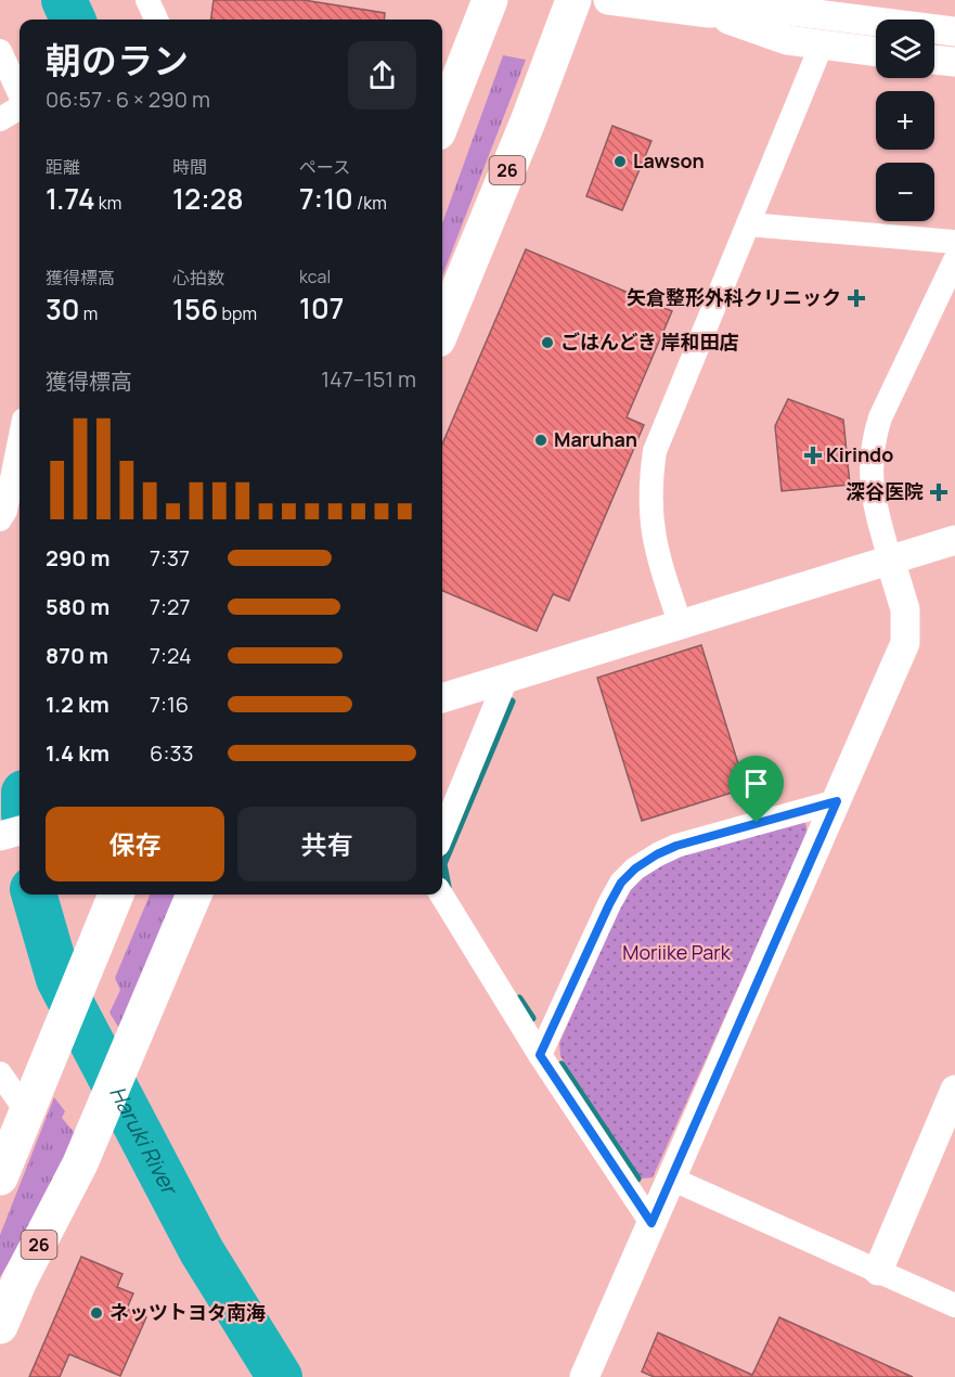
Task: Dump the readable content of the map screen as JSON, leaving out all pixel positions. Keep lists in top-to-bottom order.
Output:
{
  "streets": {
    "highway": ["26"]
  },
  "water": ["Haruki River"],
  "parks": ["Moriike Park"],
  "places": {
    "other": [
      "Lawson",
      "ごはんどき 岸和田店",
      "Maruhan",
      "ネッツトヨタ南海"
    ],
    "health": ["矢倉整形外科クリニック", "Kirindo", "深谷医院"]
  },
  "page": {
    "map_buttons": ["+", "−"],
    "heading": ["朝のラン", "06:57 · 6 × 290 m"],
    "stats": [
      ["距離", "1.74 km"],
      ["時間", "12:28"],
      ["ペース", "7:10 /km"],
      ["獲得標高", "30 m"],
      ["心拍数", "156 bpm"],
      ["kcal", "107"]
    ],
    "chart": ["獲得標高", "147–151 m"],
    "list": [
      {
        "name": "290 m",
        "note": "7:37"
      },
      {
        "name": "580 m",
        "note": "7:27"
      },
      {
        "name": "870 m",
        "note": "7:24"
      },
      {
        "name": "1.2 km",
        "note": "7:16"
      },
      {
        "name": "1.4 km",
        "note": "6:33"
      }
    ],
    "buttons": ["保存", "共有"]
  }
}
